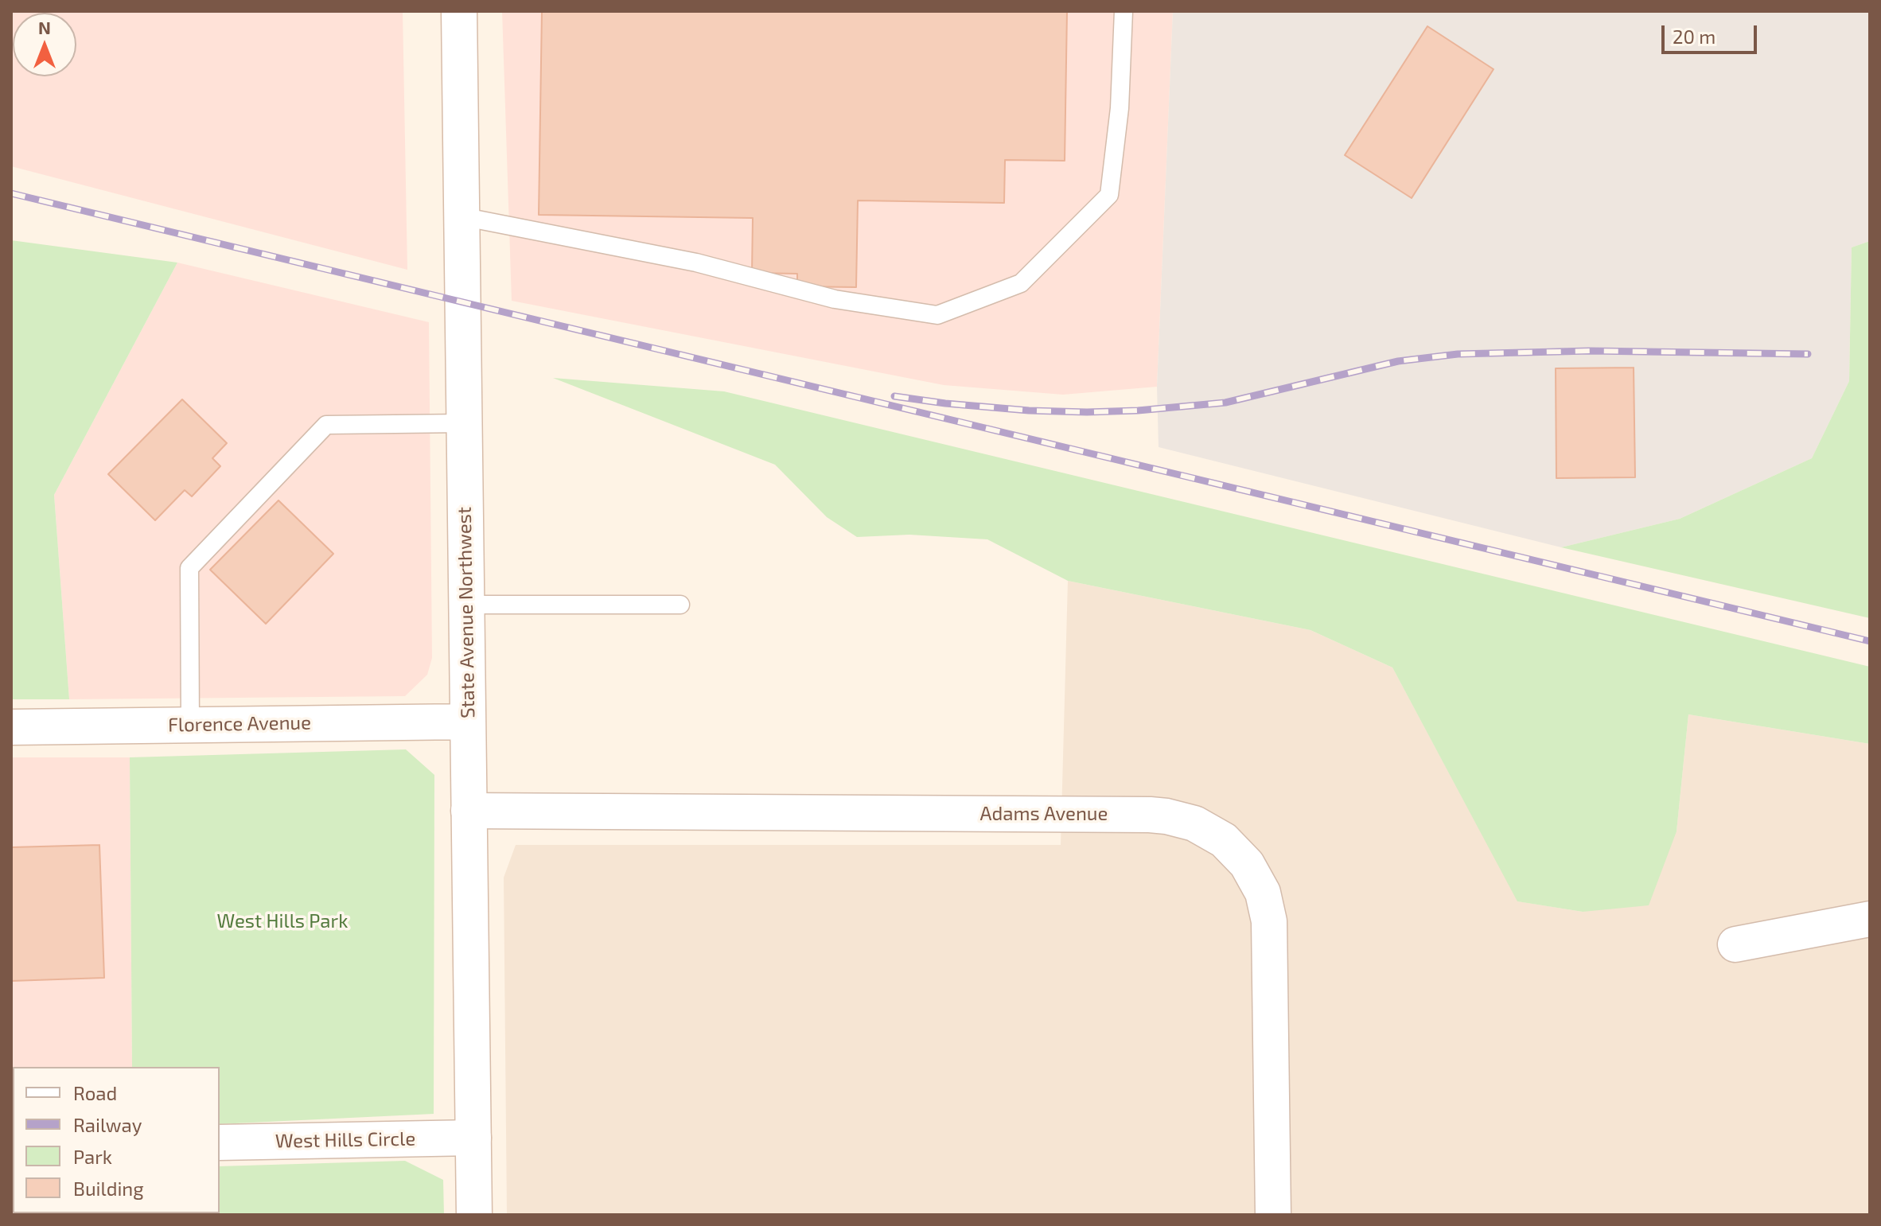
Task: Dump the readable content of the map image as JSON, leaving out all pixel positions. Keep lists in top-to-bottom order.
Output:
{
  "streets": {
    "street": [
      "State Avenue Northwest",
      "Florence Avenue",
      "Adams Avenue",
      "West Hills Circle"
    ]
  },
  "crossings": [
    ["State Avenue Northwest", "Florence Avenue"],
    ["State Avenue Northwest", "Adams Avenue"],
    ["State Avenue Northwest", "West Hills Circle"]
  ],
  "parks": ["West Hills Park"],
  "legend": [
    "Road",
    "Railway",
    "Park",
    "Building"
  ],
  "scale_bar": "20 m",
  "north": "top"
}
